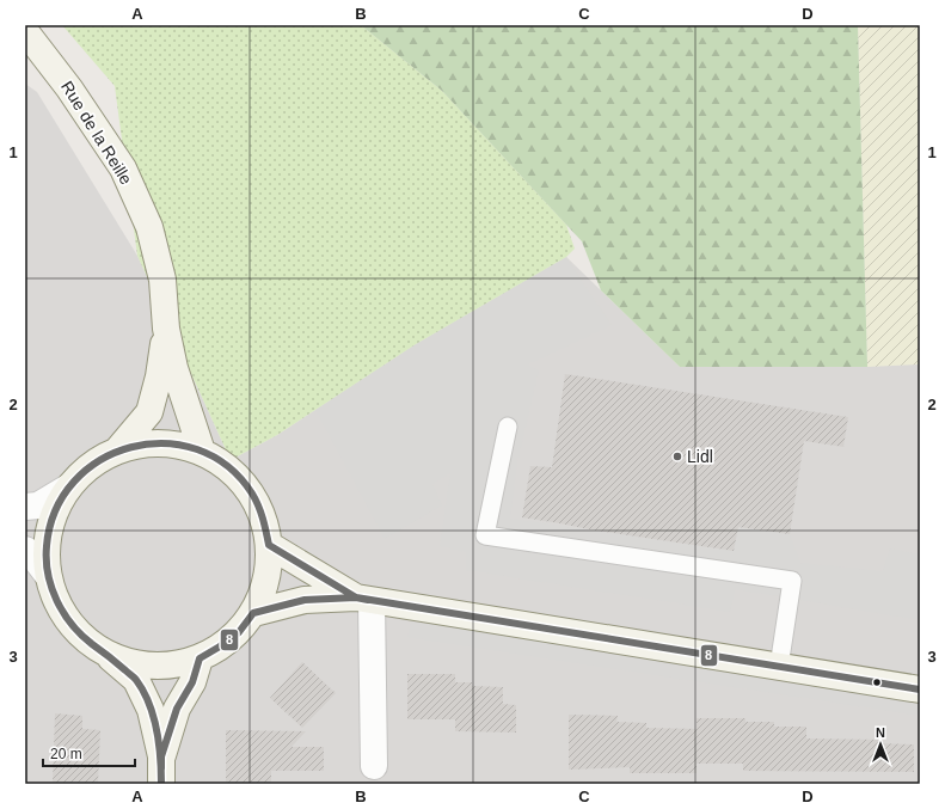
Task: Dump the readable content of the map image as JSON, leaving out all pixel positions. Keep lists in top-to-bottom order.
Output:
{
  "streets": {
    "street": ["Rue de la Reille"]
  },
  "places": ["Lidl"],
  "lines": ["transit line 8"],
  "scale_bar": "20 m",
  "north": "top",
  "grid": {
    "columns": [
      "A",
      "B",
      "C",
      "D"
    ],
    "rows": ["1", "2", "3"]
  }
}
